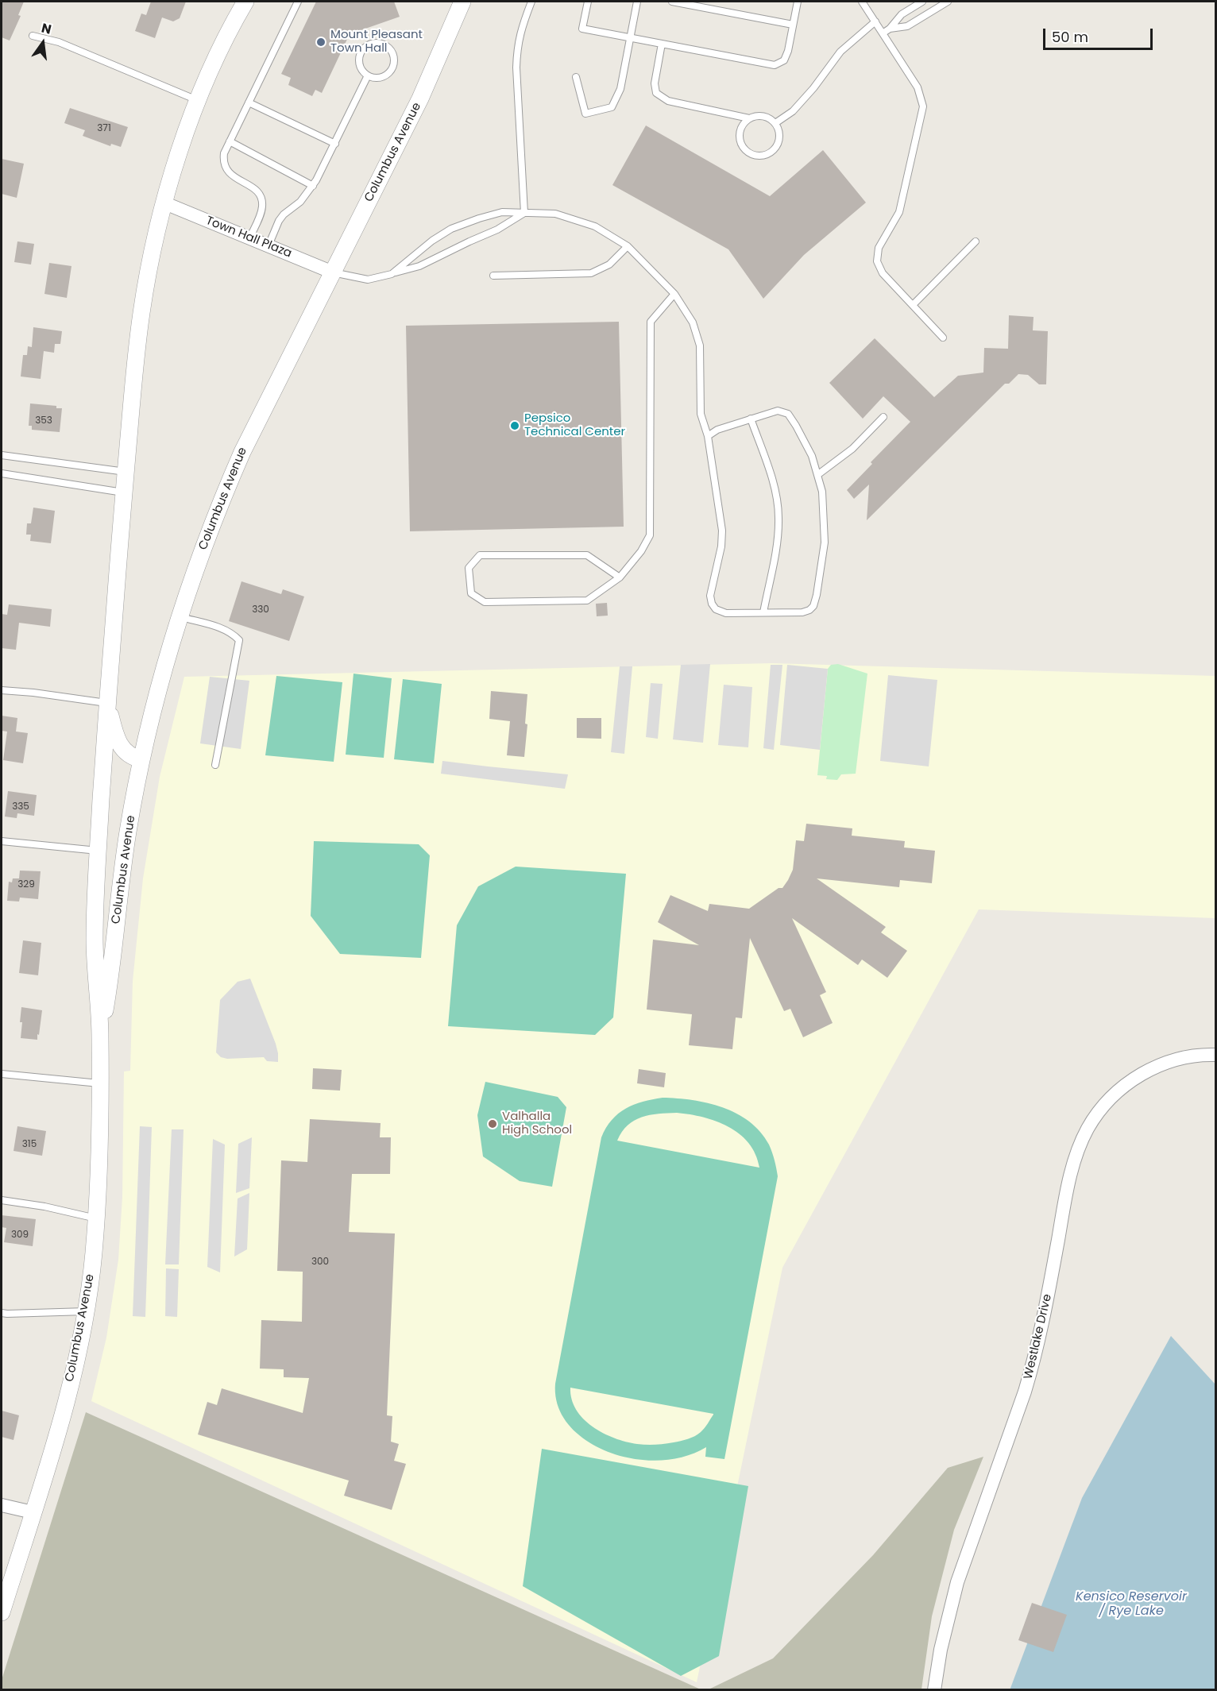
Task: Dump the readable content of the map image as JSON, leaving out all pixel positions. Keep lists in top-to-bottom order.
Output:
{
  "streets": {
    "street": ["Columbus Avenue", "Town Hall Plaza", "Westlake Drive"]
  },
  "crossings": [
    ["Columbus Avenue", "Town Hall Plaza"]
  ],
  "water": ["Kensico Reservoir / Rye Lake"],
  "places": ["Mount Pleasant Town Hall", "Pepsico Technical Center", "Valhalla High School"],
  "house_numbers": [
    "371",
    "353",
    "330",
    "335",
    "329",
    "315",
    "309",
    "300"
  ],
  "scale_bar": "50 m",
  "north": "top"
}
